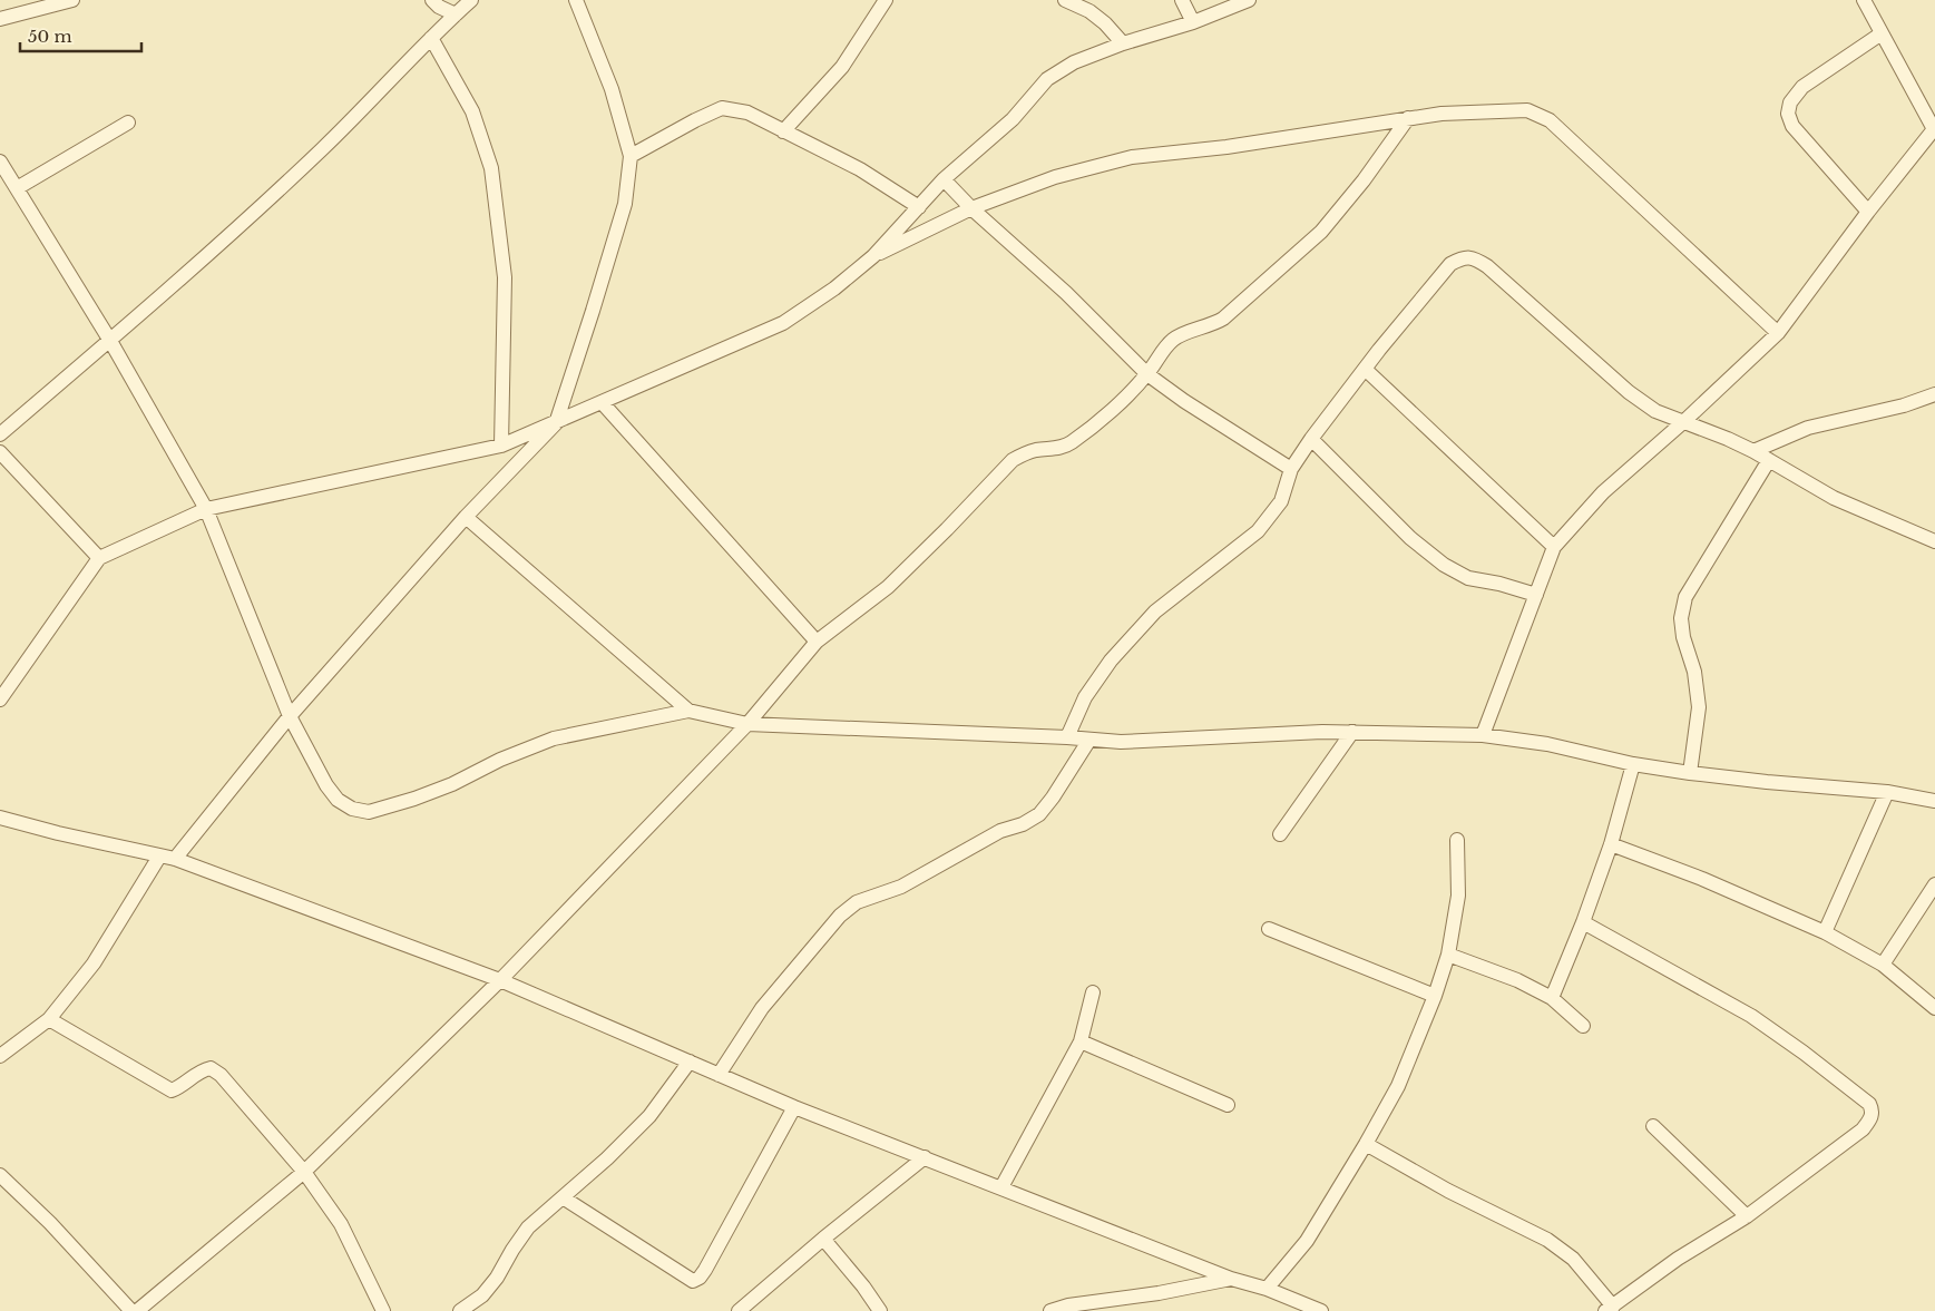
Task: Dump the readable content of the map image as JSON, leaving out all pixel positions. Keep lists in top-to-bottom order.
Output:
{
  "scale_bar": "50 m"
}
